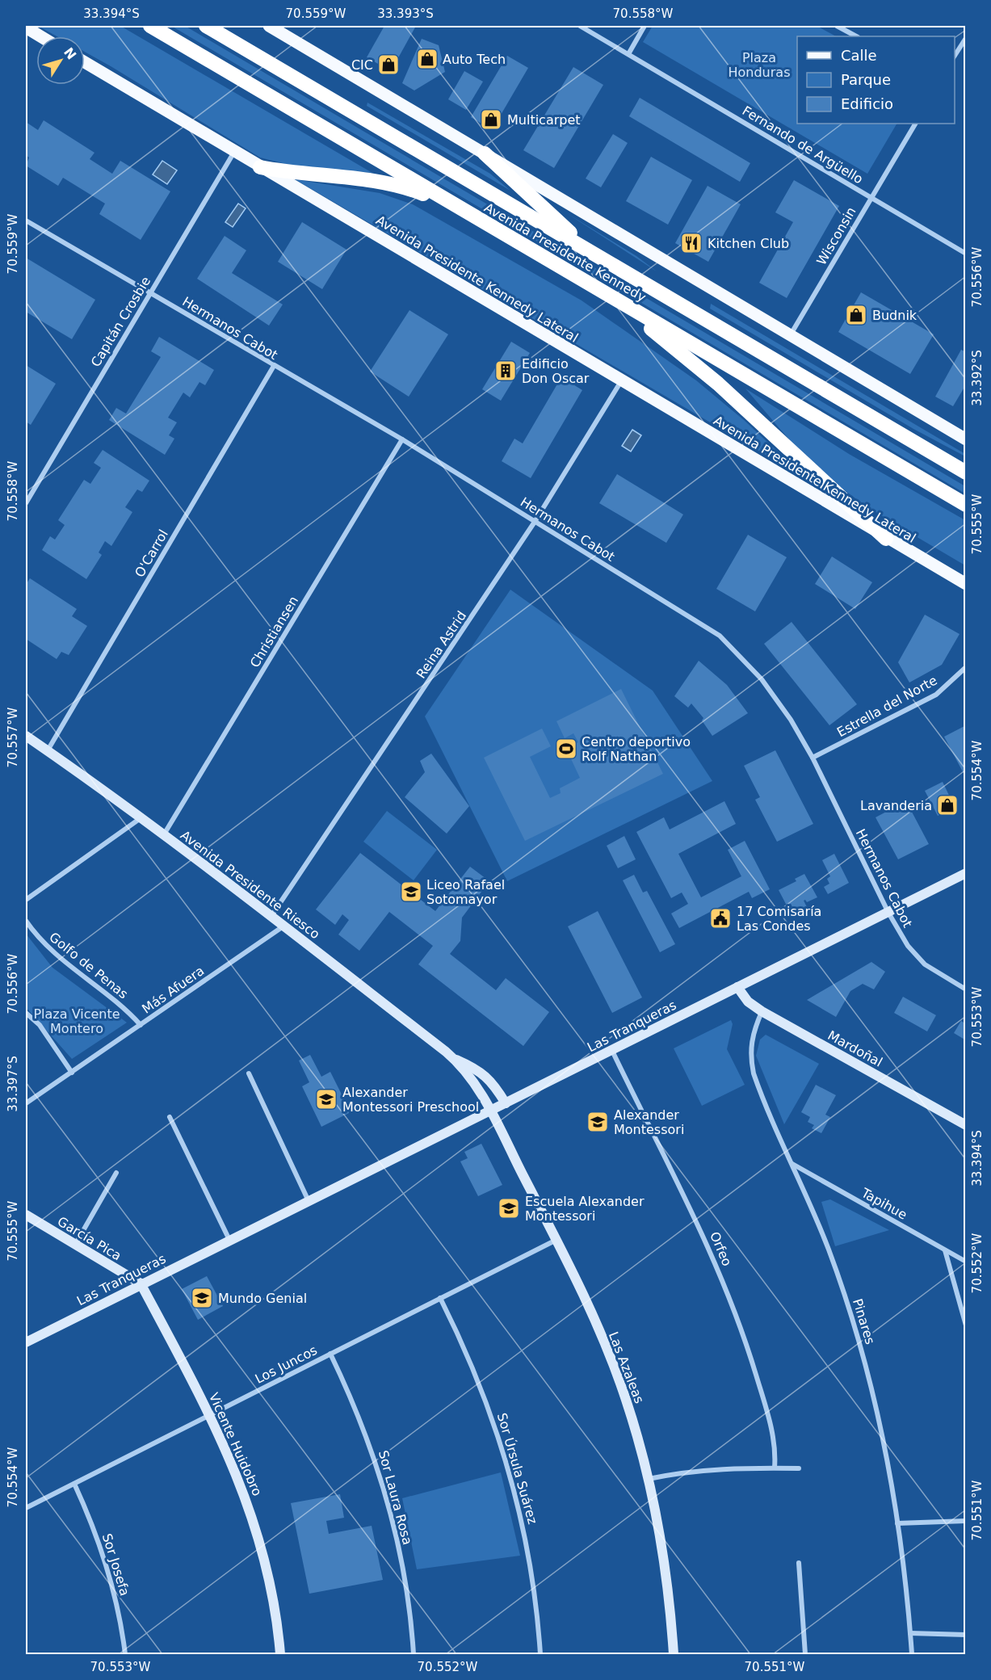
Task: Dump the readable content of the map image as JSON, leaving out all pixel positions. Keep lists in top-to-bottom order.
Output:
{
  "streets": {
    "highway": ["Avenida Presidente Kennedy"],
    "main road": [
      "Avenida Presidente Kennedy Lateral",
      "Avenida Presidente Riesco",
      "Las Tranqueras",
      "Mardoñal",
      "García Pica",
      "Las Azaleas",
      "Vicente Huidobro"
    ],
    "street": [
      "Fernando de Argüello",
      "Wisconsin",
      "Capitán Crosbie",
      "Hermanos Cabot",
      "O'Carrol",
      "Christiansen",
      "Reina Astrid",
      "Estrella del Norte",
      "Golfo de Penas",
      "Más Afuera",
      "Tapihue",
      "Orfeo",
      "Pinares",
      "Los Juncos",
      "Sor Úrsula Suárez",
      "Sor Laura Rosa",
      "Sor Josefa"
    ]
  },
  "crossings": [
    ["Fernando de Argüello", "Wisconsin"],
    ["Avenida Presidente Kennedy Lateral", "Capitán Crosbie"],
    ["Avenida Presidente Kennedy Lateral", "Reina Astrid"],
    ["Capitán Crosbie", "Hermanos Cabot"],
    ["Hermanos Cabot", "O'Carrol"],
    ["Hermanos Cabot", "Christiansen"],
    ["Hermanos Cabot", "Reina Astrid"],
    ["Hermanos Cabot", "Estrella del Norte"],
    ["Hermanos Cabot", "Las Tranqueras"],
    ["O'Carrol", "Avenida Presidente Riesco"],
    ["Christiansen", "Avenida Presidente Riesco"],
    ["Reina Astrid", "Avenida Presidente Riesco"],
    ["Avenida Presidente Riesco", "Más Afuera"],
    ["Avenida Presidente Riesco", "Las Tranqueras"],
    ["Avenida Presidente Riesco", "Las Azaleas"],
    ["Golfo de Penas", "Más Afuera"],
    ["Las Tranqueras", "Mardoñal"],
    ["Las Tranqueras", "García Pica"],
    ["Las Tranqueras", "Orfeo"],
    ["Las Tranqueras", "Las Azaleas"],
    ["Las Tranqueras", "Vicente Huidobro"],
    ["Mardoñal", "Pinares"],
    ["Tapihue", "Pinares"],
    ["García Pica", "Vicente Huidobro"],
    ["Los Juncos", "Las Azaleas"],
    ["Los Juncos", "Vicente Huidobro"],
    ["Los Juncos", "Sor Úrsula Suárez"],
    ["Los Juncos", "Sor Laura Rosa"],
    ["Los Juncos", "Sor Josefa"]
  ],
  "parks": ["Plaza Honduras", "Plaza Vicente Montero"],
  "places": {
    "shop": [
      "Auto Tech",
      "CIC",
      "Multicarpet",
      "Budnik",
      "Lavanderia"
    ],
    "restaurant": ["Kitchen Club"],
    "building": ["Edificio Don Oscar"],
    "sports": ["Centro deportivo Rolf Nathan"],
    "school or university": [
      "Liceo Rafael Sotomayor",
      "Alexander Montessori Preschool",
      "Alexander Montessori",
      "Escuela Alexander Montessori",
      "Mundo Genial"
    ],
    "public building": ["17 Comisaría Las Condes"]
  },
  "legend": ["Calle", "Parque", "Edificio"],
  "north": "top right",
  "coordinates": [
    "33.394°S",
    "70.559°W",
    "33.393°S",
    "70.558°W",
    "70.556°W",
    "33.392°S",
    "70.555°W",
    "70.557°W",
    "70.554°W",
    "70.553°W",
    "33.397°S",
    "70.552°W",
    "70.551°W"
  ]
}
